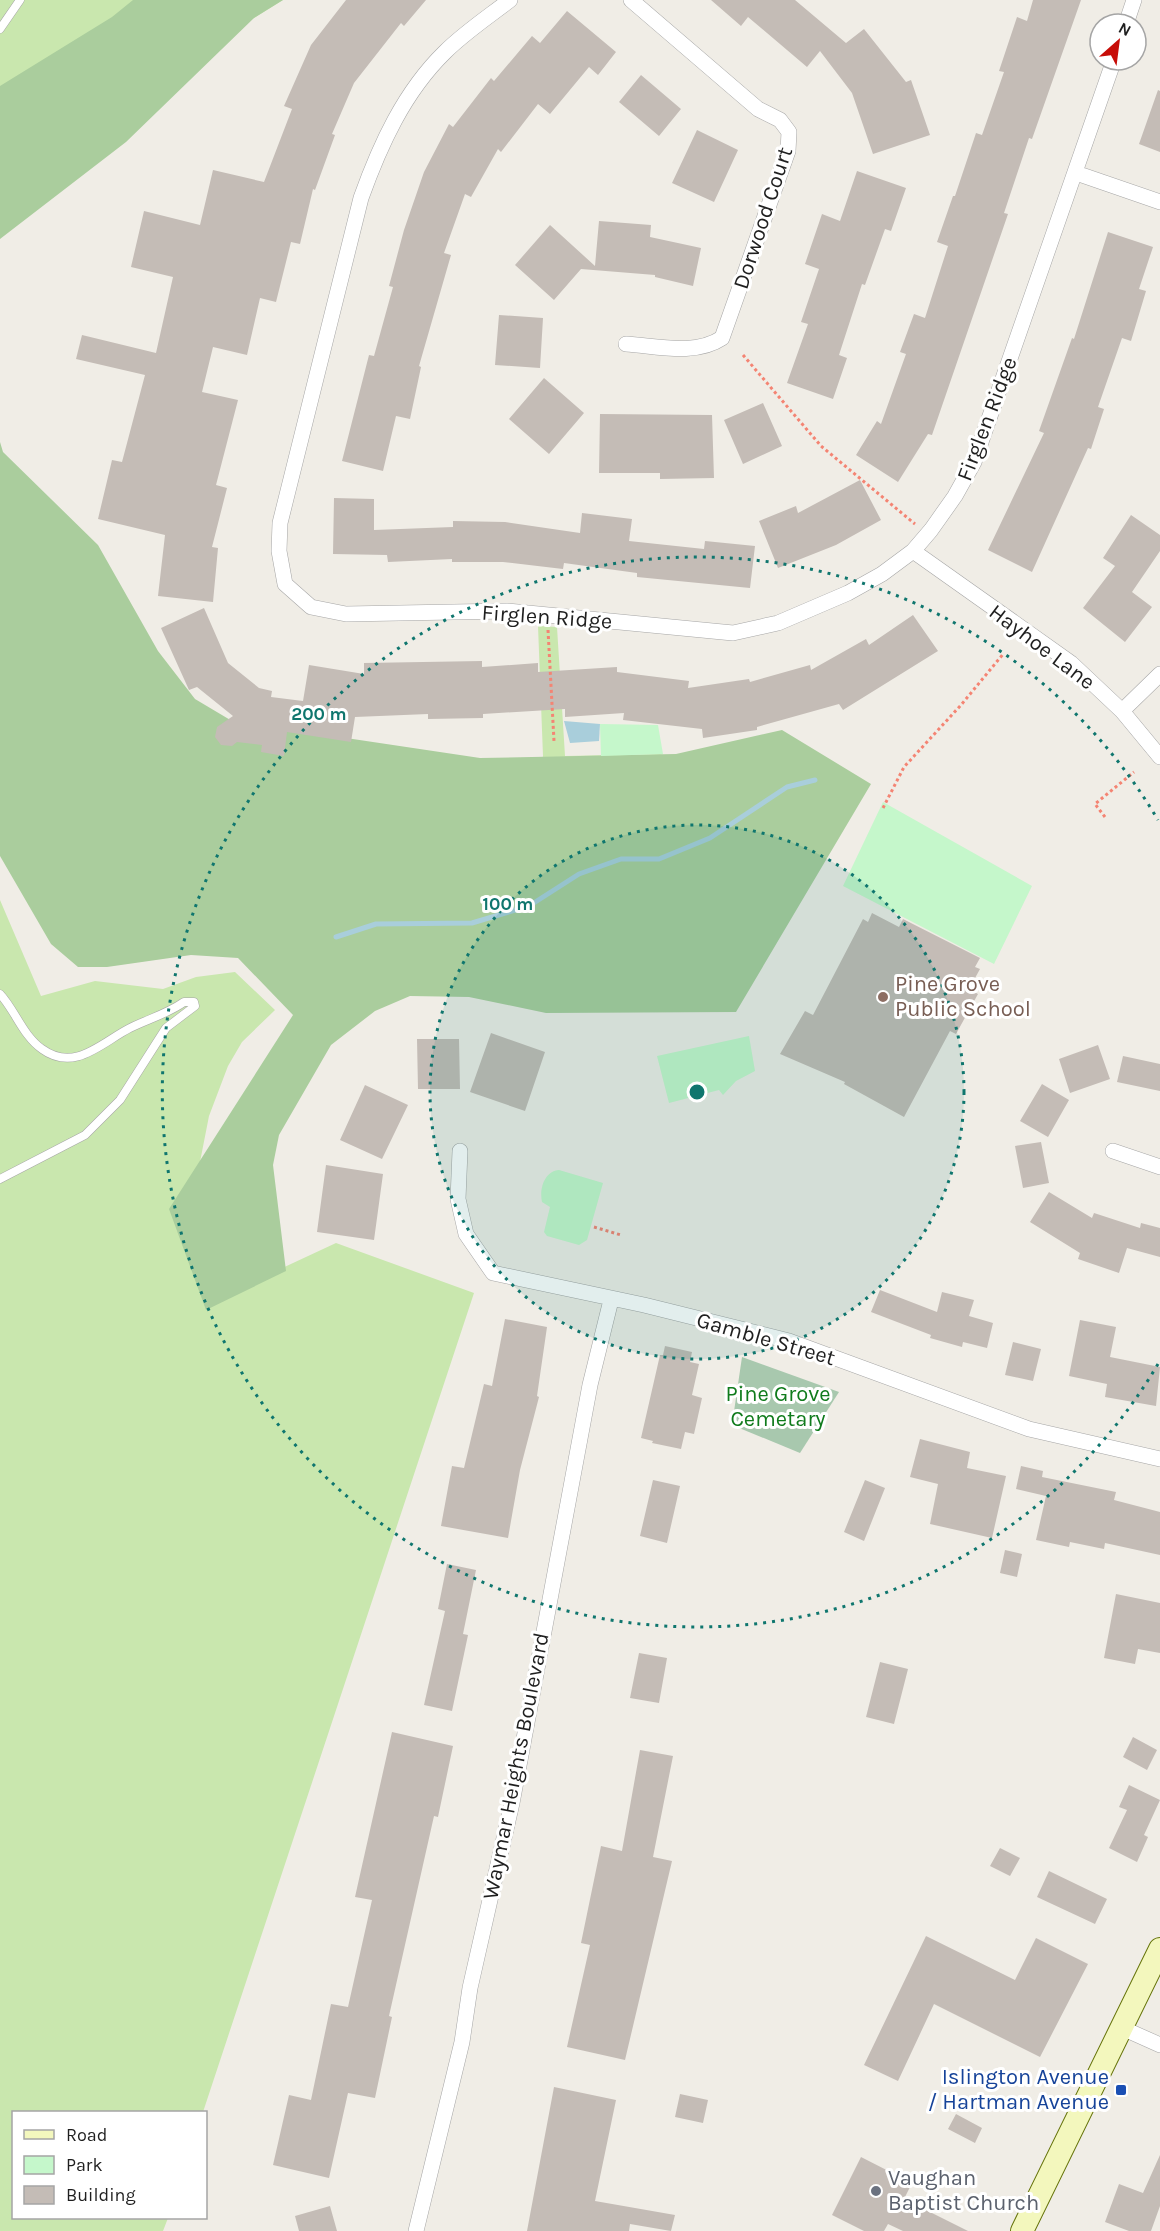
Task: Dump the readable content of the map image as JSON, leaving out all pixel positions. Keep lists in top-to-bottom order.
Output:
{
  "streets": {
    "street": [
      "Dorwood Court",
      "Firglen Ridge",
      "Hayhoe Lane",
      "Gamble Street",
      "Waymar Heights Boulevard"
    ]
  },
  "crossings": [
    ["Firglen Ridge", "Hayhoe Lane"],
    ["Gamble Street", "Waymar Heights Boulevard"]
  ],
  "parks": ["Pine Grove Cemetary"],
  "places": {
    "other": ["Pine Grove Public School", "Vaughan Baptist Church"],
    "transit": ["Islington Avenue / Hartman Avenue"]
  },
  "legend": ["Road", "Park", "Building"],
  "north": "top right",
  "rings": ["200 m", "100 m"]
}
